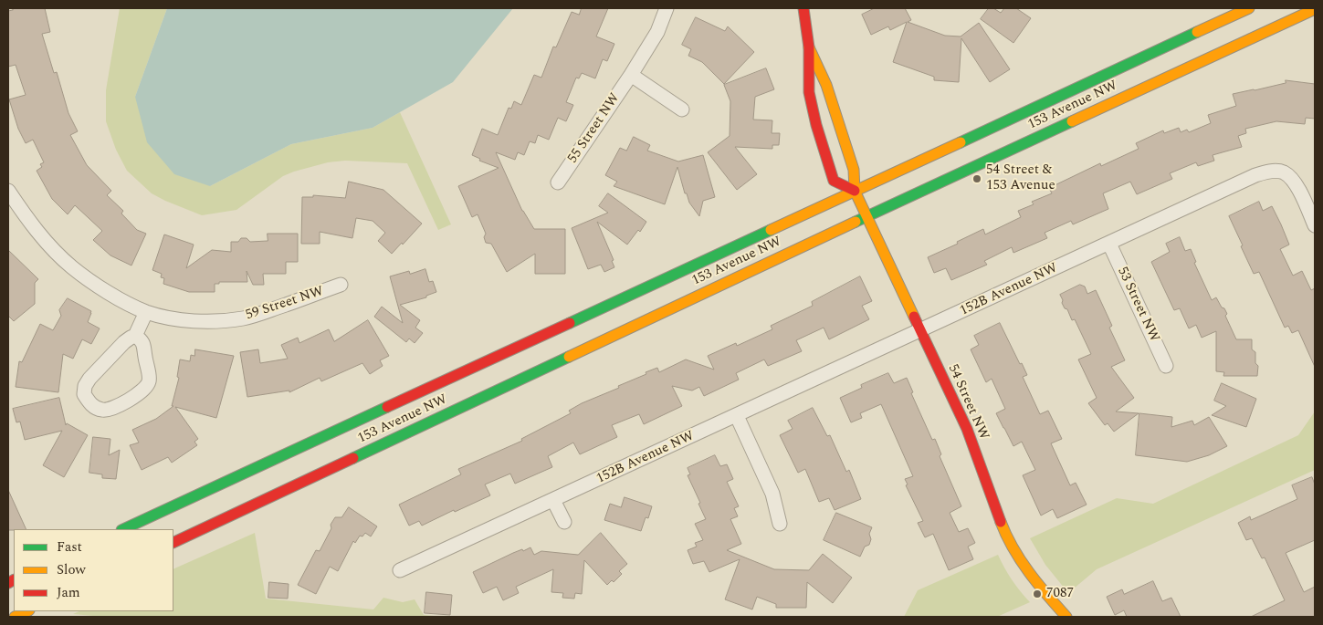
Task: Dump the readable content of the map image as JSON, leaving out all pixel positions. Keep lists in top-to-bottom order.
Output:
{
  "streets": {
    "main road": ["153 Avenue NW", "54 Street NW"],
    "street": [
      "55 Street NW",
      "152B Avenue NW",
      "59 Street NW",
      "53 Street NW"
    ]
  },
  "crossings": [
    ["153 Avenue NW", "54 Street NW"],
    ["152B Avenue NW", "53 Street NW"],
    ["152B Avenue NW", "54 Street NW"]
  ],
  "places": ["54 Street & 153 Avenue", "7087"],
  "legend": ["Fast", "Slow", "Jam"]
}
